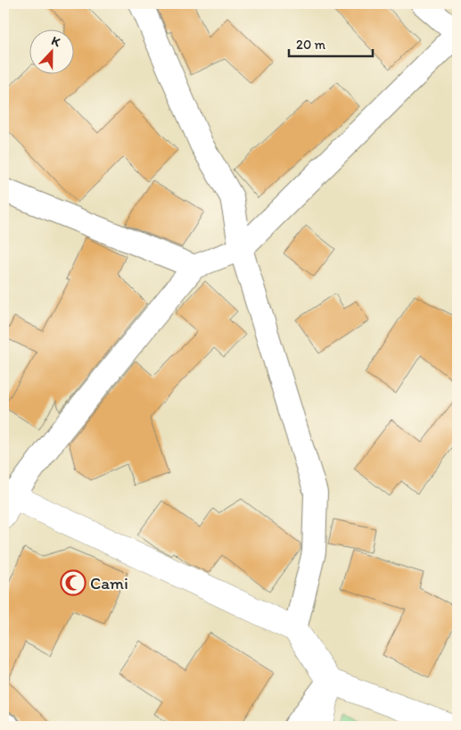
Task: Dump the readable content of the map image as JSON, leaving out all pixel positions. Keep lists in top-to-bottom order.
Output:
{
  "places": {
    "mosque": ["Cami"]
  },
  "scale_bar": "20 m",
  "north": "top"
}
